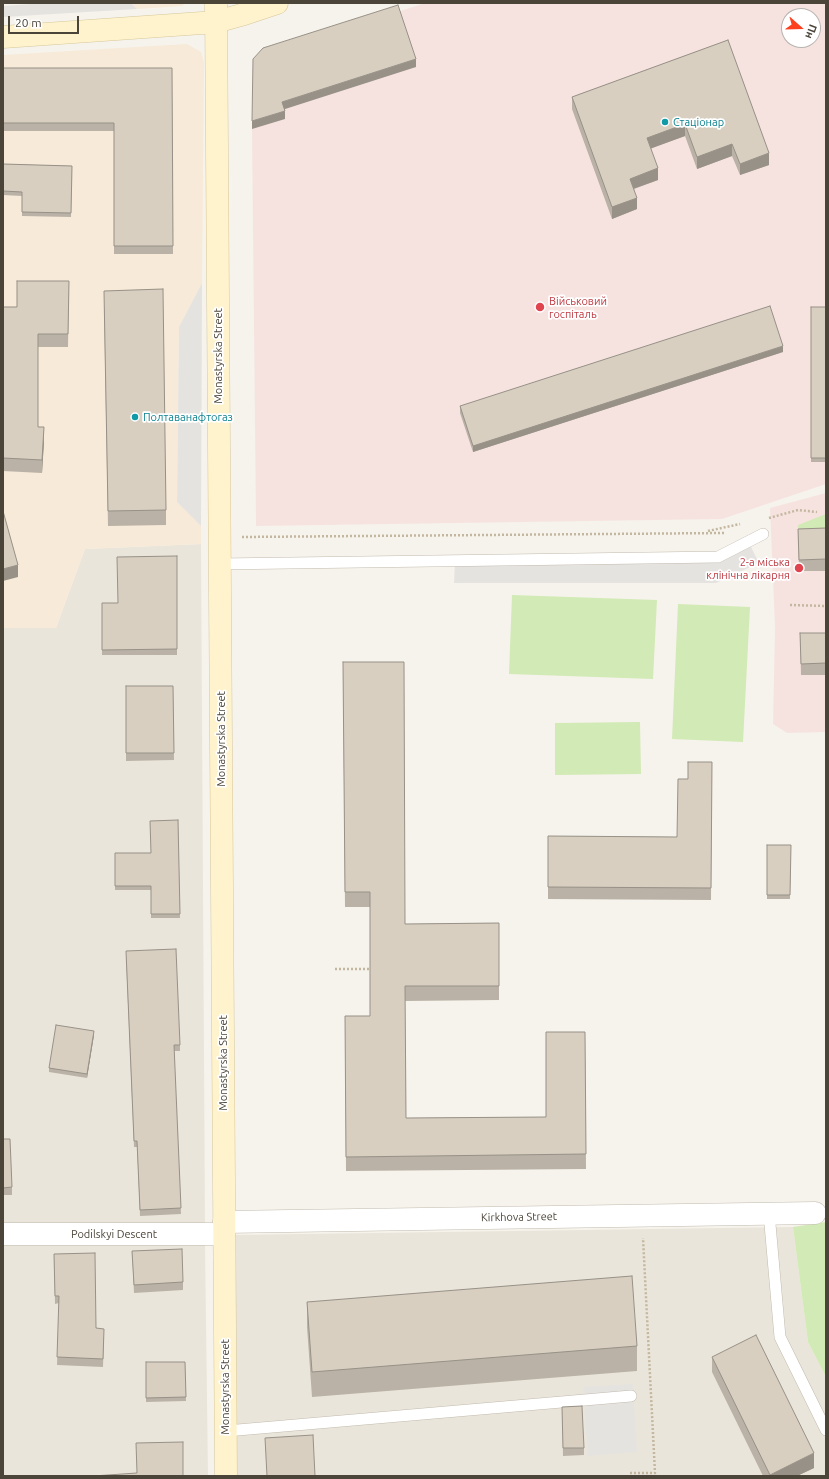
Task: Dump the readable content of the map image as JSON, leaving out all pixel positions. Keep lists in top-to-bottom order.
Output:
{
  "streets": {
    "street": ["Monastyrska Street", "Kirkhova Street", "Podilskyi Descent"]
  },
  "crossings": [
    ["Monastyrska Street", "Kirkhova Street"],
    ["Monastyrska Street", "Podilskyi Descent"],
    ["Kirkhova Street", "Podilskyi Descent"]
  ],
  "places": [
    "Стаціонар",
    "Військовий госпіталь",
    "Полтаванафтогаз",
    "2-а міська клінічна лікарня"
  ],
  "scale_bar": "20 m",
  "north": "right"
}
